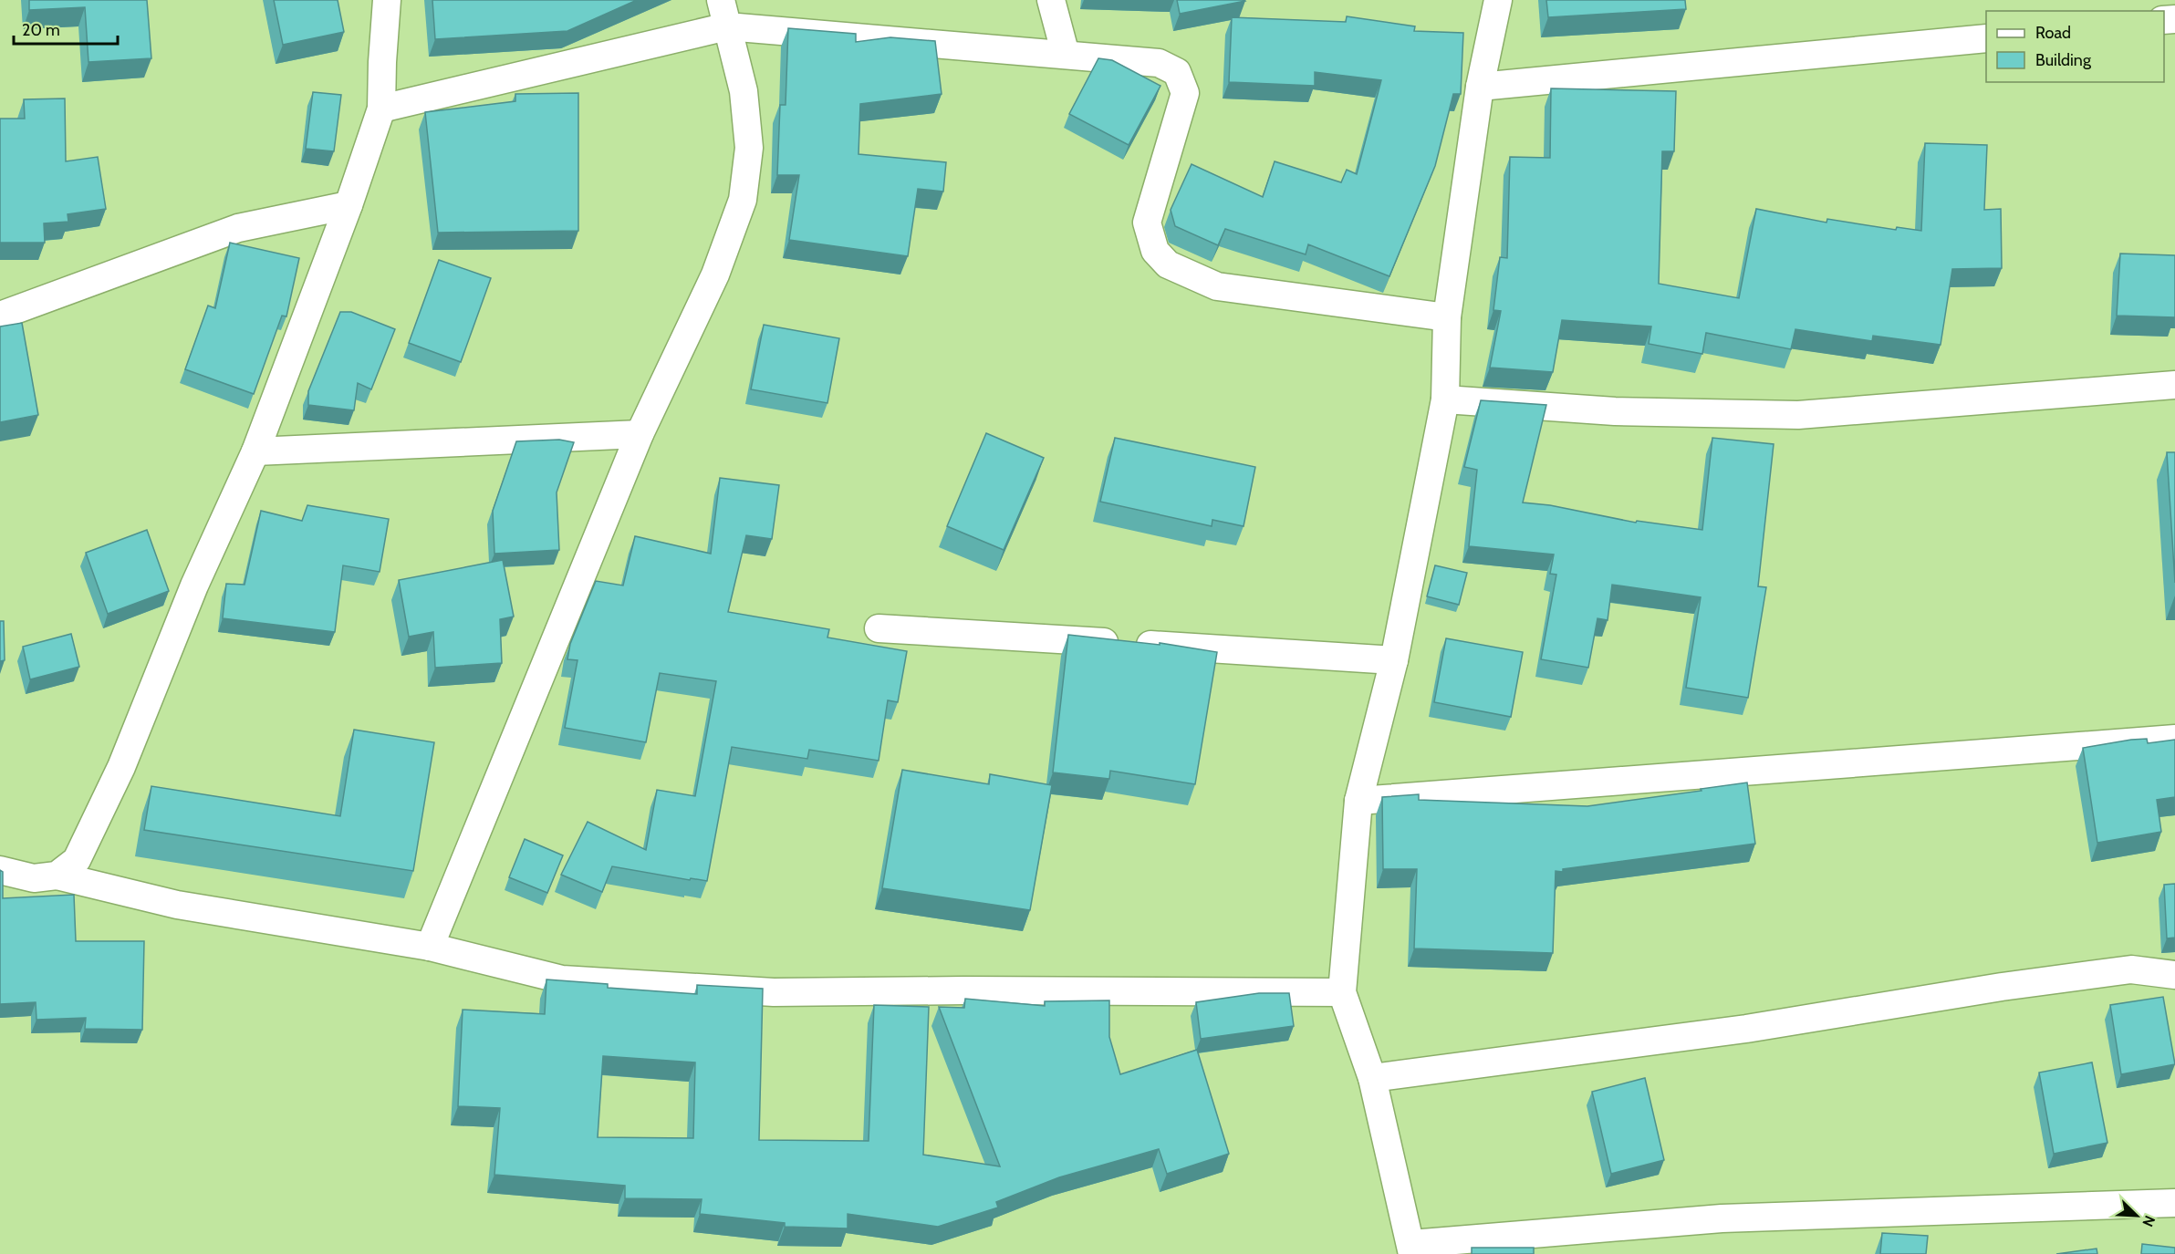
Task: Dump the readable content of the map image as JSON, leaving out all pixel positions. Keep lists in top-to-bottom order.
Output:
{
  "legend": ["Road", "Building"],
  "scale_bar": "20 m",
  "north": "bottom right"
}
